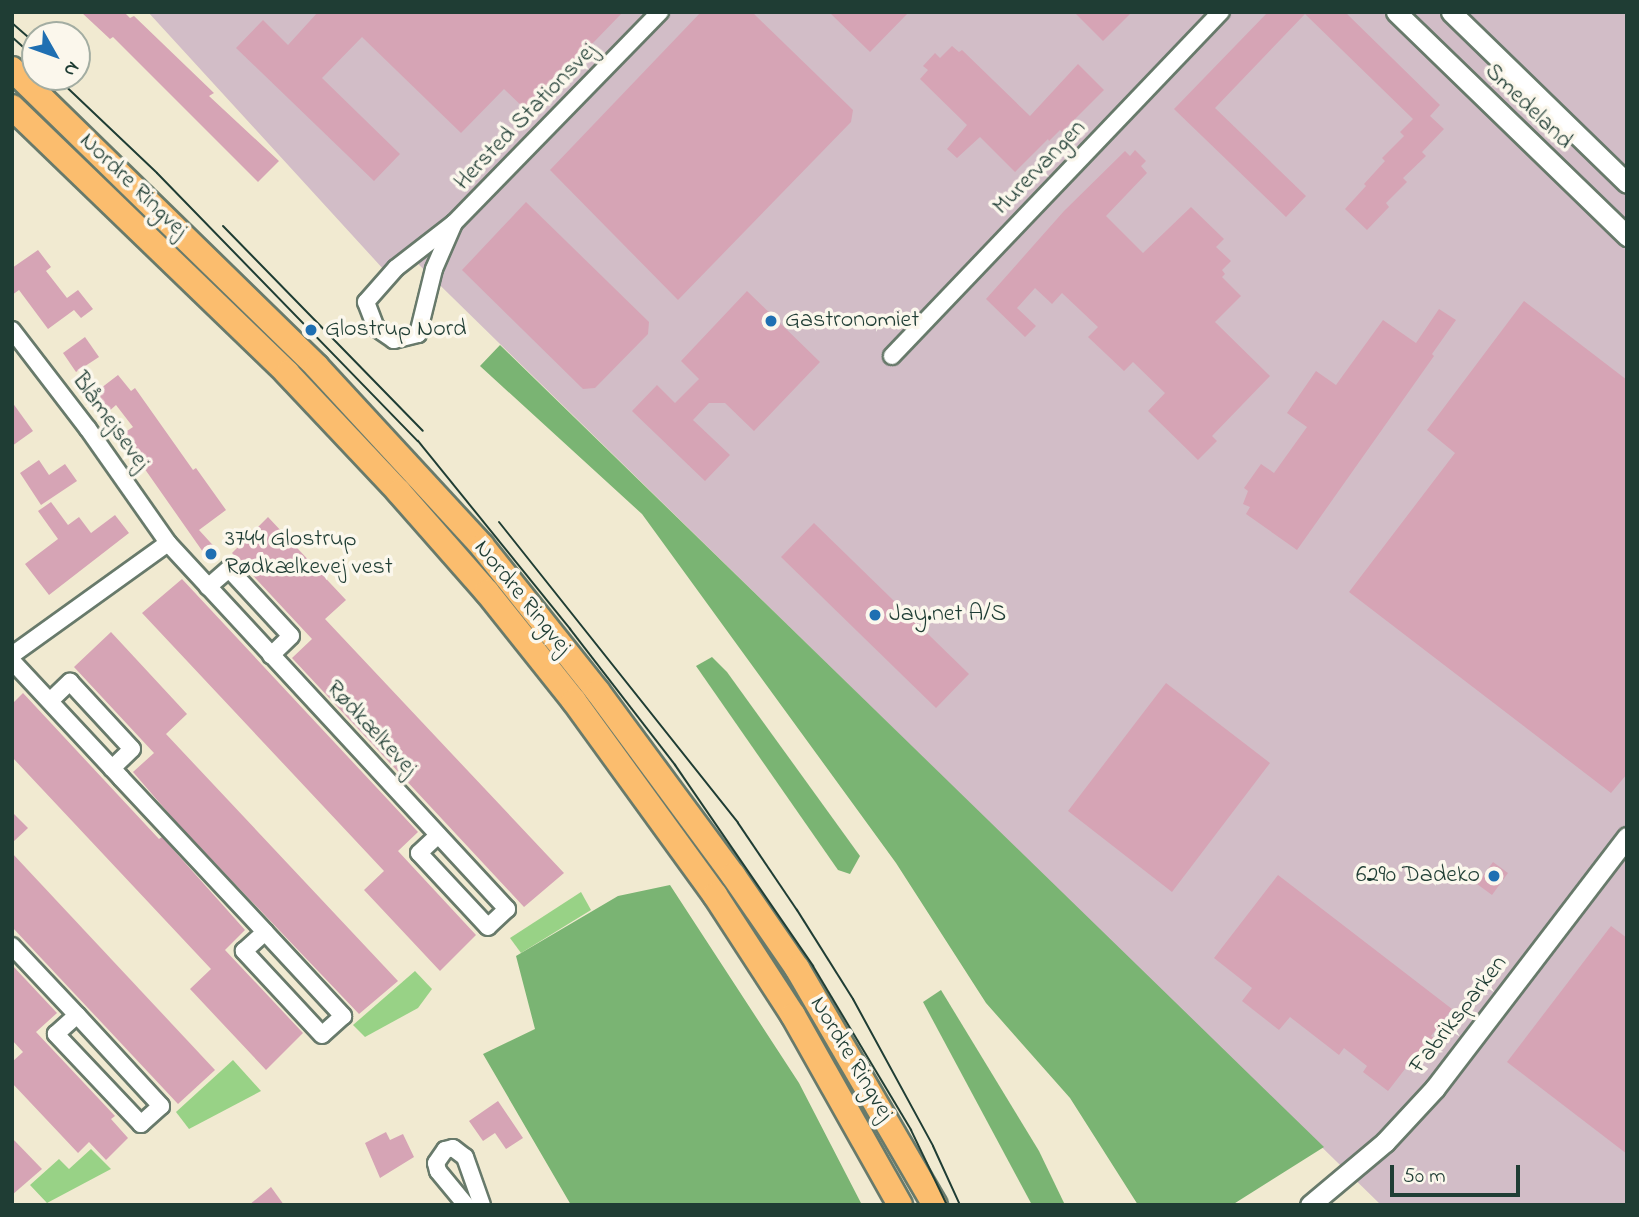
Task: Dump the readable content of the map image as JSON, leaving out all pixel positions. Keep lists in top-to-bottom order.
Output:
{
  "streets": {
    "main road": ["Nordre Ringvej"],
    "street": [
      "Smedeland",
      "Hersted Stationsvej",
      "Murervangen",
      "Blåmejsevej",
      "Rødkælkevej",
      "Fabriksparken"
    ]
  },
  "crossings": [
    ["Blåmejsevej", "Rødkælkevej"]
  ],
  "places": [
    "Gastronomiet",
    "Glostrup Nord",
    "3744 Glostrup Rødkælkevej vest",
    "Jay.net A/S",
    "6290 Dadeko"
  ],
  "scale_bar": "50 m",
  "north": "bottom right"
}
